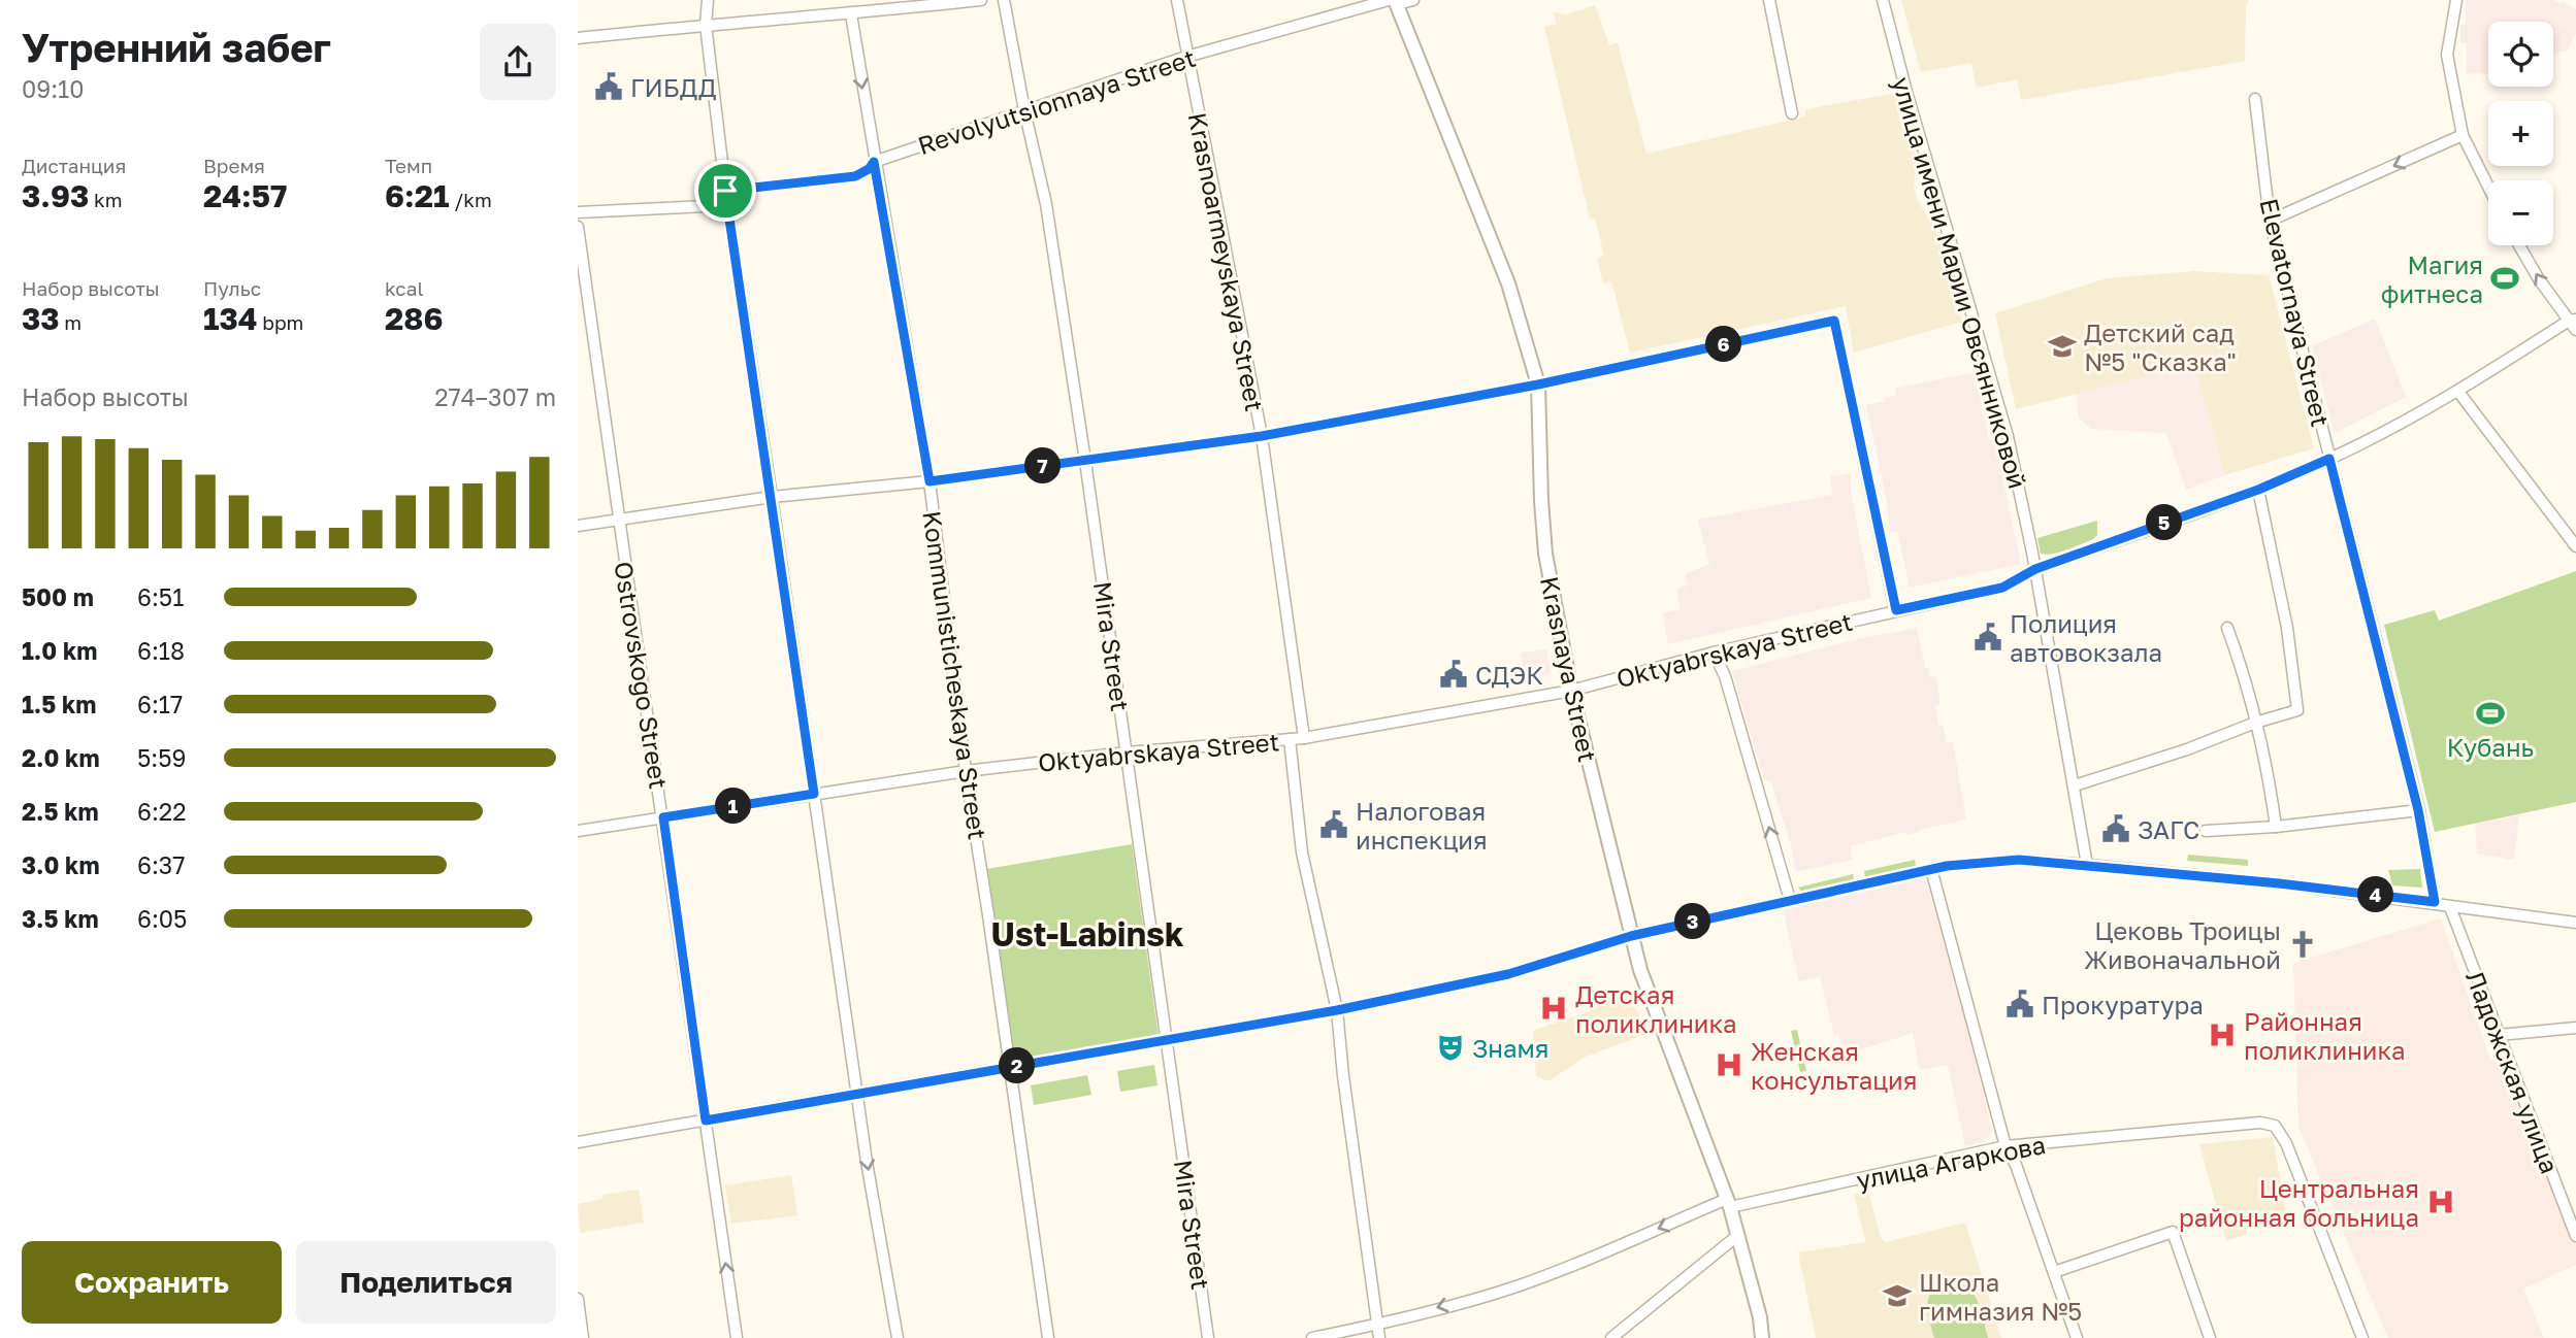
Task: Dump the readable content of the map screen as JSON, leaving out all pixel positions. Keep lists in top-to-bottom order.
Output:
{
  "streets": {
    "main road": ["Krasnaya Street"],
    "street": [
      "Revolyutsionnaya Street",
      "Krasnoarmeyskaya Street",
      "улица имени Марии Овсянниковой",
      "Elevatornaya Street",
      "Mira Street",
      "Oktyabrskaya Street",
      "Ostrovskogo Street",
      "Kommunisticheskaya Street",
      "Ладожская улица",
      "улица Агаркова"
    ]
  },
  "crossings": [
    ["Revolyutsionnaya Street", "Krasnoarmeyskaya Street"],
    ["Revolyutsionnaya Street", "Mira Street"],
    ["Revolyutsionnaya Street", "Krasnaya Street"],
    ["Revolyutsionnaya Street", "Kommunisticheskaya Street"],
    ["Krasnoarmeyskaya Street", "Oktyabrskaya Street"],
    ["улица имени Марии Овсянниковой", "Oktyabrskaya Street"],
    ["Elevatornaya Street", "Oktyabrskaya Street"],
    ["Mira Street", "Oktyabrskaya Street"],
    ["Oktyabrskaya Street", "Krasnaya Street"],
    ["Oktyabrskaya Street", "Ostrovskogo Street"],
    ["Oktyabrskaya Street", "Kommunisticheskaya Street"],
    ["Krasnaya Street", "улица Агаркова"]
  ],
  "districts": ["Ust-Labinsk"],
  "places": {
    "public building": [
      "ГИБДД",
      "Полиция автовокзала",
      "СДЭК",
      "Налоговая инспекция",
      "ЗАГС",
      "Прокуратура"
    ],
    "sports": ["Магия фитнеса", "Кубань"],
    "school or university": ["Детский сад №5 \"Сказка\"", "Школа гимназия №5"],
    "church": ["Цековь Троицы Живоначальной"],
    "hospital": [
      "Детская поликлиника",
      "Районная поликлиника",
      "Женская консультация",
      "Центральная районная больница"
    ],
    "theatre": ["Знамя"]
  },
  "page": {
    "heading": ["Утренний забег", "09:10"],
    "map_buttons": ["+", "−"],
    "stats": [
      ["Дистанция", "3.93 km"],
      ["Время", "24:57"],
      ["Темп", "6:21 /km"],
      ["Набор высоты", "33 m"],
      ["Пульс", "134 bpm"],
      ["kcal", "286"]
    ],
    "pins": [
      "6",
      "7",
      "5",
      "1",
      "4",
      "3",
      "2"
    ],
    "chart": ["Набор высоты", "274–307 m"],
    "list": [
      {
        "name": "500 m",
        "note": "6:51"
      },
      {
        "name": "1.0 km",
        "note": "6:18"
      },
      {
        "name": "1.5 km",
        "note": "6:17"
      },
      {
        "name": "2.0 km",
        "note": "5:59"
      },
      {
        "name": "2.5 km",
        "note": "6:22"
      },
      {
        "name": "3.0 km",
        "note": "6:37"
      },
      {
        "name": "3.5 km",
        "note": "6:05"
      }
    ],
    "buttons": ["Сохранить", "Поделиться"]
  }
}
